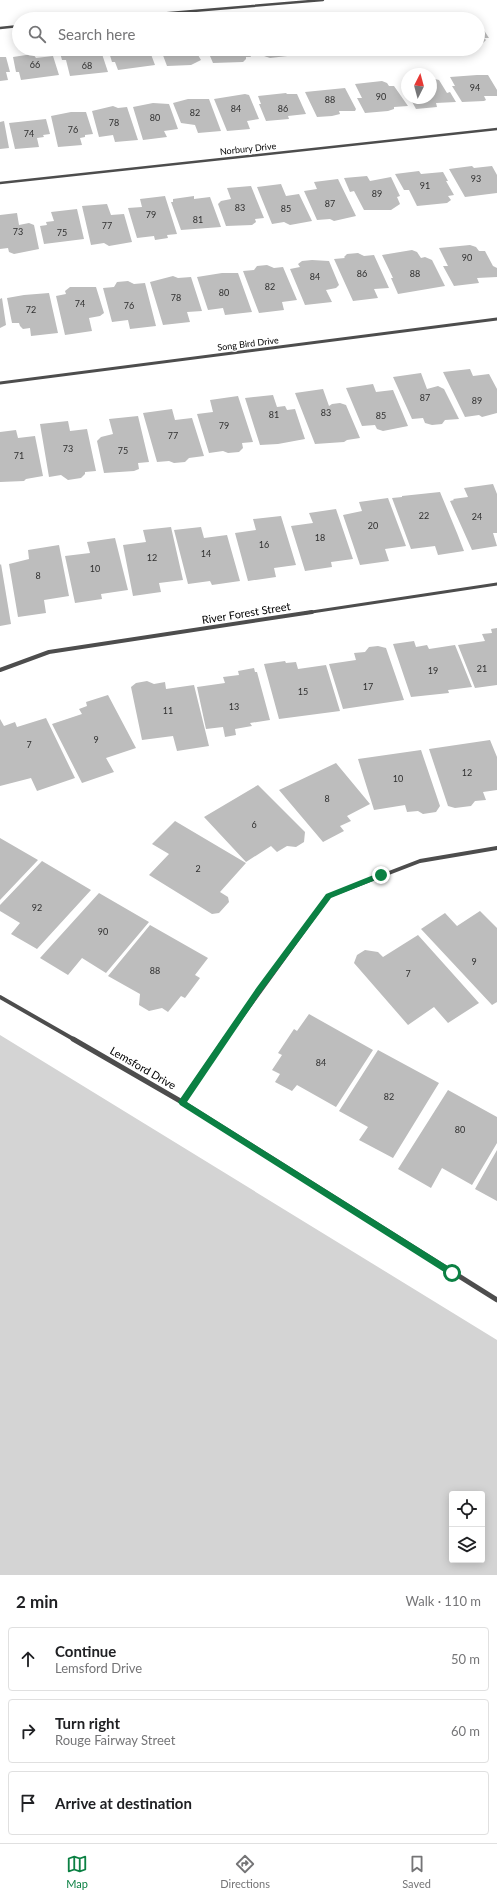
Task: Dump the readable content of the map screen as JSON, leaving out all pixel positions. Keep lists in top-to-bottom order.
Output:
{
  "streets": {
    "street": [
      "Norbury Drive",
      "Song Bird Drive",
      "River Forest Street",
      "Lemsford Drive"
    ]
  },
  "house_numbers": [
    "66",
    "68",
    "94",
    "90",
    "88",
    "84",
    "86",
    "82",
    "80",
    "78",
    "76",
    "74",
    "93",
    "91",
    "89",
    "87",
    "83",
    "85",
    "79",
    "81",
    "77",
    "73",
    "75",
    "90",
    "86",
    "88",
    "84",
    "82",
    "80",
    "78",
    "74",
    "76",
    "72",
    "87",
    "89",
    "83",
    "81",
    "85",
    "79",
    "77",
    "73",
    "75",
    "71",
    "22",
    "24",
    "20",
    "18",
    "16",
    "14",
    "12",
    "10",
    "8",
    "21",
    "19",
    "17",
    "15",
    "13",
    "11",
    "9",
    "7",
    "12",
    "10",
    "8",
    "6",
    "2",
    "92",
    "90",
    "9",
    "88",
    "7",
    "84",
    "82",
    "80"
  ],
  "north": "top",
  "page": {
    "search": "Search here",
    "heading": ["2 min", "Walk · 110 m"],
    "list": [
      ["Continue", "Lemsford Drive", "50 m"],
      ["Turn right", "Rouge Fairway Street", "60 m"],
      "Arrive at destination"
    ],
    "nav": ["Map", "Directions", "Saved"]
  }
}
